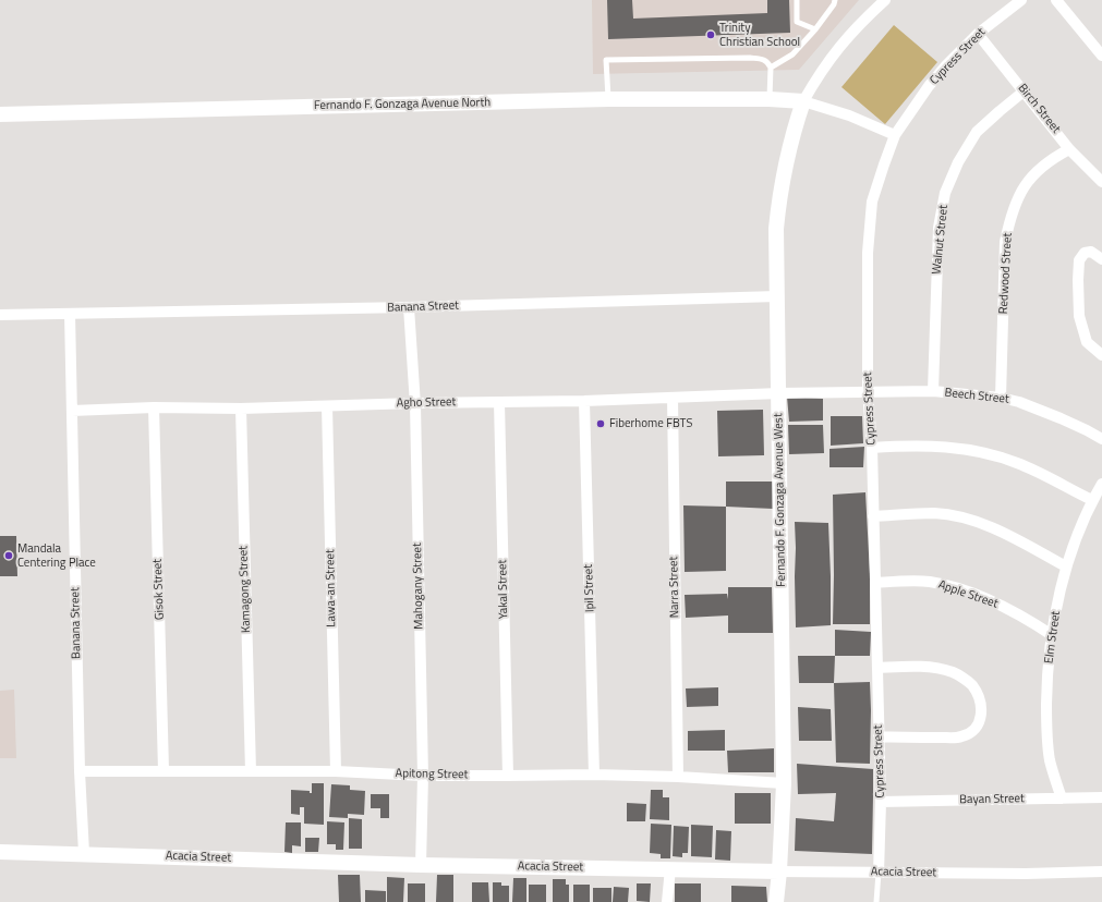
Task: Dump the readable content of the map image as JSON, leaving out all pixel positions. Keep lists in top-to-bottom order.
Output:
{
  "streets": {
    "street": [
      "Cypress Street",
      "Fernando F. Gonzaga Avenue North",
      "Birch Street",
      "Walnut Street",
      "Redwood Street",
      "Banana Street",
      "Beech Street",
      "Agho Street",
      "Fernando F. Gonzaga Avenue West",
      "Mahogany Street",
      "Narra Street",
      "Lawa-an Street",
      "Ipil Street",
      "Gisok Street",
      "Kamagong Street",
      "Yakal Street",
      "Apple Street",
      "Elm Street",
      "Apitong Street",
      "Bayan Street",
      "Acacia Street"
    ]
  },
  "crossings": [
    ["Cypress Street", "Birch Street"],
    ["Cypress Street", "Beech Street"],
    ["Cypress Street", "Apple Street"],
    ["Cypress Street", "Bayan Street"],
    ["Cypress Street", "Acacia Street"],
    ["Fernando F. Gonzaga Avenue North", "Fernando F. Gonzaga Avenue West"],
    ["Birch Street", "Walnut Street"],
    ["Birch Street", "Redwood Street"],
    ["Walnut Street", "Beech Street"],
    ["Redwood Street", "Beech Street"],
    ["Banana Street", "Agho Street"],
    ["Banana Street", "Fernando F. Gonzaga Avenue West"],
    ["Banana Street", "Mahogany Street"],
    ["Banana Street", "Apitong Street"],
    ["Banana Street", "Acacia Street"],
    ["Beech Street", "Agho Street"],
    ["Beech Street", "Fernando F. Gonzaga Avenue West"],
    ["Agho Street", "Fernando F. Gonzaga Avenue West"],
    ["Agho Street", "Mahogany Street"],
    ["Agho Street", "Narra Street"],
    ["Agho Street", "Lawa-an Street"],
    ["Agho Street", "Ipil Street"],
    ["Agho Street", "Gisok Street"],
    ["Agho Street", "Kamagong Street"],
    ["Agho Street", "Yakal Street"],
    ["Fernando F. Gonzaga Avenue West", "Apitong Street"],
    ["Fernando F. Gonzaga Avenue West", "Acacia Street"],
    ["Mahogany Street", "Apitong Street"],
    ["Mahogany Street", "Acacia Street"],
    ["Narra Street", "Apitong Street"],
    ["Lawa-an Street", "Apitong Street"],
    ["Ipil Street", "Apitong Street"],
    ["Gisok Street", "Apitong Street"],
    ["Kamagong Street", "Apitong Street"],
    ["Yakal Street", "Apitong Street"],
    ["Apple Street", "Elm Street"],
    ["Elm Street", "Bayan Street"]
  ],
  "places": ["Trinity Christian School", "Fiberhome FBTS", "Mandala Centering Place"]
}
